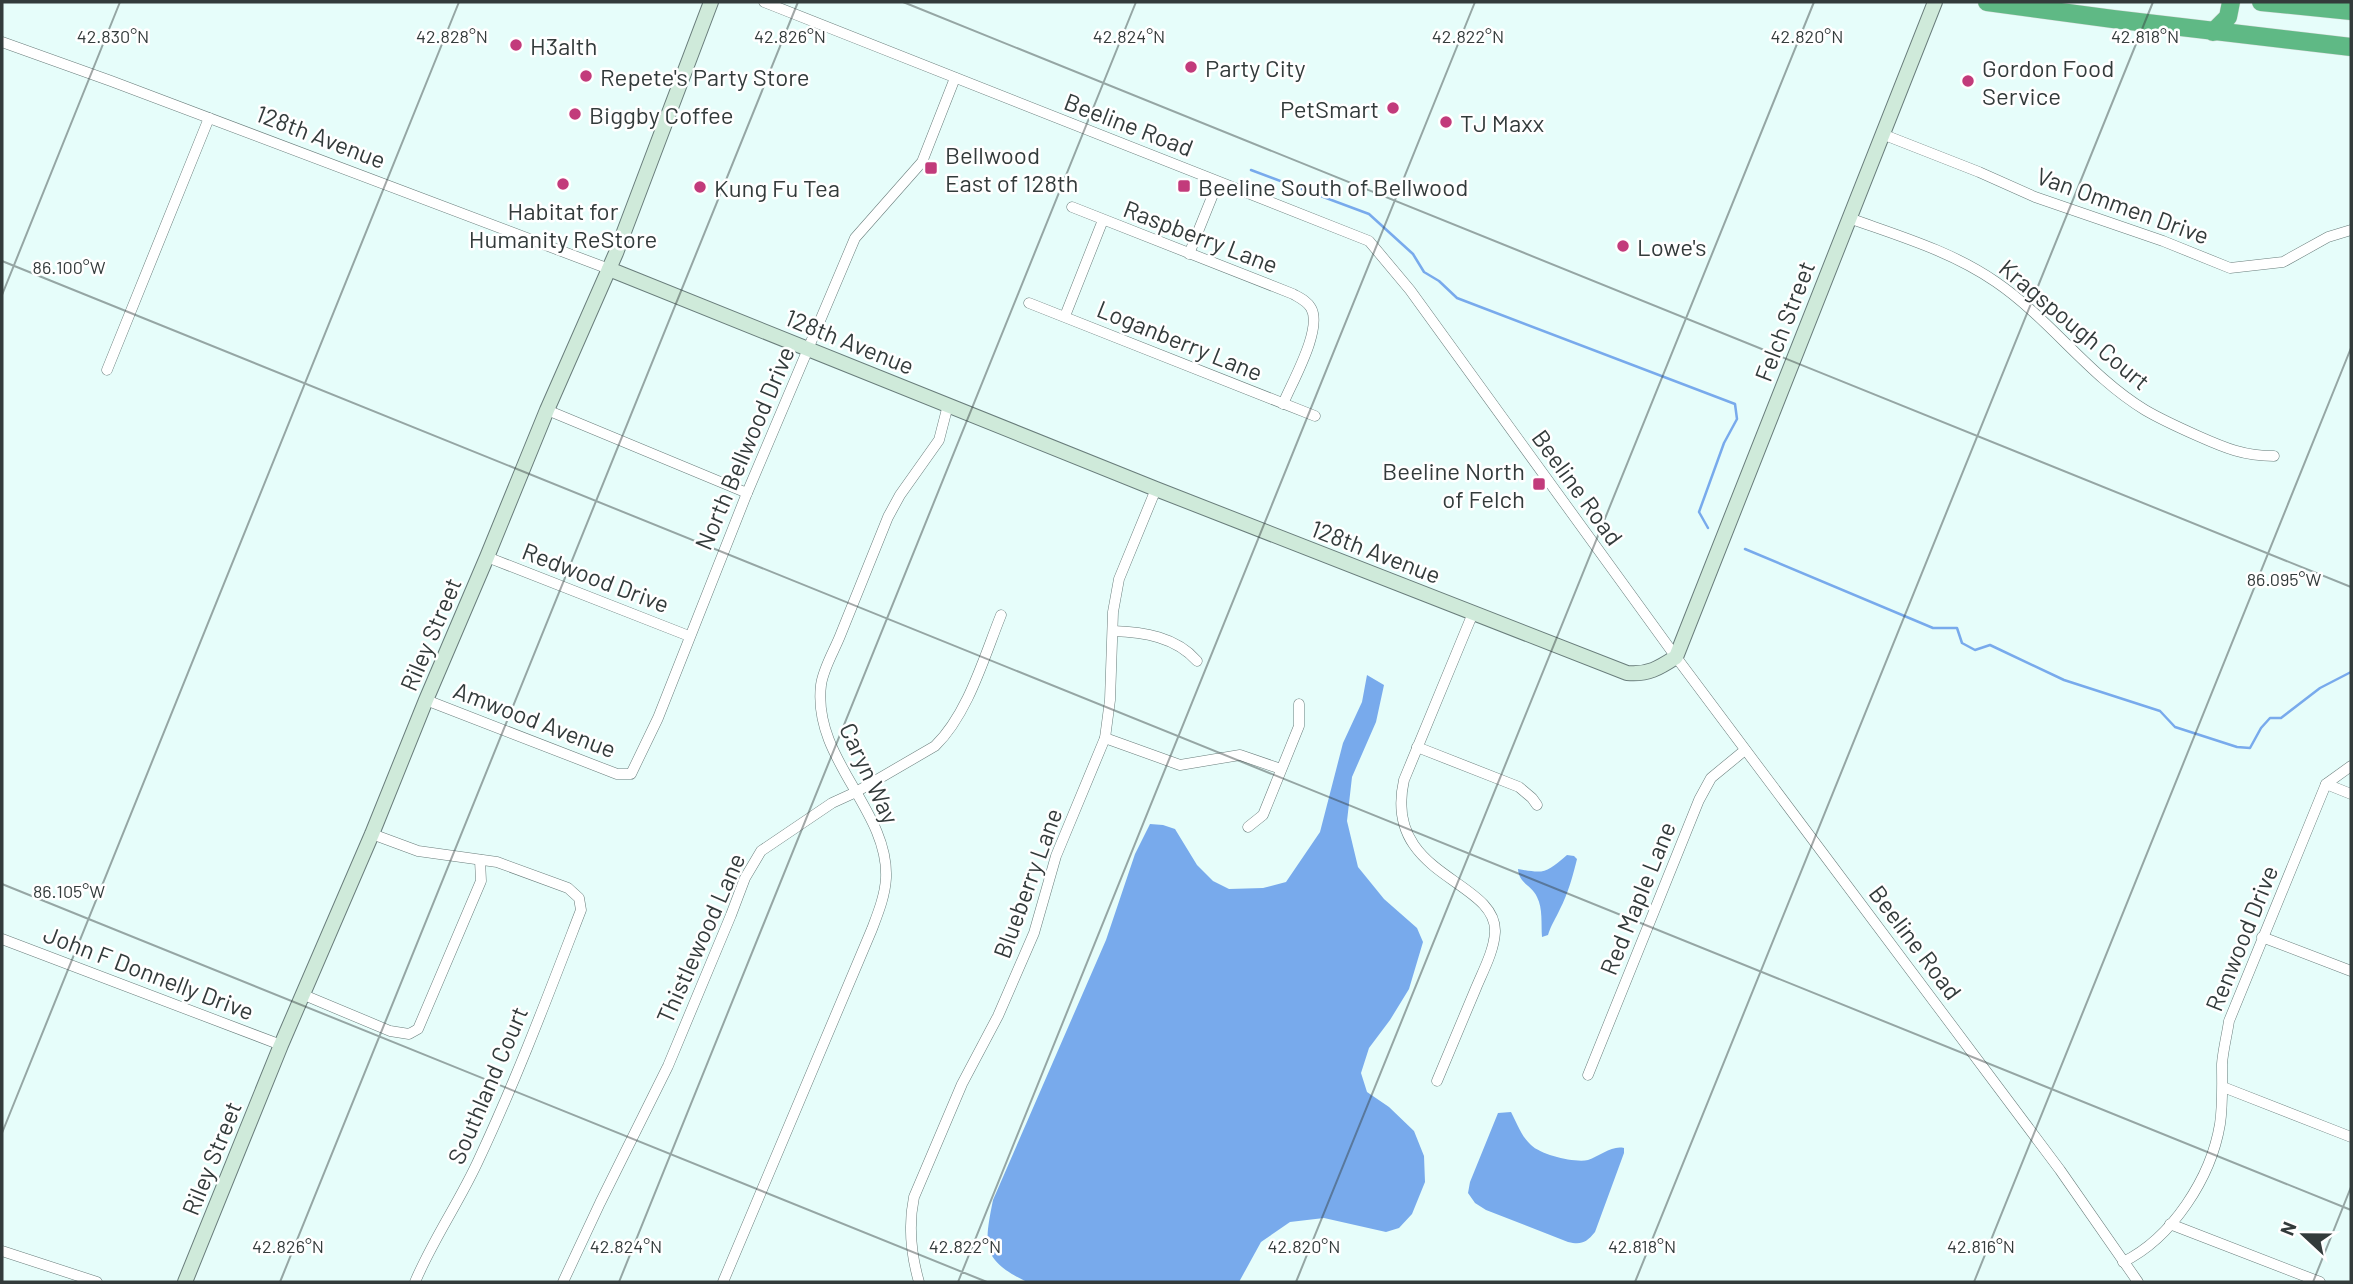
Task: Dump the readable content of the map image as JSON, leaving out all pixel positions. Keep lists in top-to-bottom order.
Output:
{
  "streets": {
    "street": [
      "Beeline Road",
      "128th Avenue",
      "Van Ommen Drive",
      "Raspberry Lane",
      "Felch Street",
      "Kragspough Court",
      "Loganberry Lane",
      "North Bellwood Drive",
      "Redwood Drive",
      "Riley Street",
      "Amwood Avenue",
      "Caryn Way",
      "Blueberry Lane",
      "Red Maple Lane",
      "Thistlewood Lane",
      "Renwood Drive",
      "John F Donnelly Drive",
      "Southland Court"
    ]
  },
  "crossings": [
    ["Beeline Road", "128th Avenue"],
    ["Beeline Road", "Felch Street"],
    ["Beeline Road", "North Bellwood Drive"],
    ["Beeline Road", "Red Maple Lane"],
    ["Beeline Road", "Renwood Drive"],
    ["128th Avenue", "Felch Street"],
    ["128th Avenue", "North Bellwood Drive"],
    ["128th Avenue", "Riley Street"],
    ["128th Avenue", "Caryn Way"],
    ["128th Avenue", "Blueberry Lane"],
    ["Van Ommen Drive", "Felch Street"],
    ["Raspberry Lane", "Loganberry Lane"],
    ["Felch Street", "Kragspough Court"],
    ["North Bellwood Drive", "Redwood Drive"],
    ["North Bellwood Drive", "Amwood Avenue"],
    ["Redwood Drive", "Riley Street"],
    ["Riley Street", "Amwood Avenue"],
    ["Riley Street", "John F Donnelly Drive"],
    ["Caryn Way", "Thistlewood Lane"]
  ],
  "places": {
    "other": [
      "H3alth",
      "Party City",
      "Repete's Party Store",
      "Gordon Food Service",
      "PetSmart",
      "Biggby Coffee",
      "TJ Maxx",
      "Habitat for Humanity ReStore",
      "Kung Fu Tea",
      "Lowe's"
    ],
    "transit": ["Bellwood East of 128th", "Beeline South of Bellwood", "Beeline North of Felch"]
  },
  "north": "left",
  "coordinates": [
    "42.830°N",
    "42.828°N",
    "42.826°N",
    "42.824°N",
    "42.822°N",
    "42.820°N",
    "42.818°N",
    "86.100°W",
    "86.095°W",
    "86.105°W",
    "42.816°N"
  ]
}
